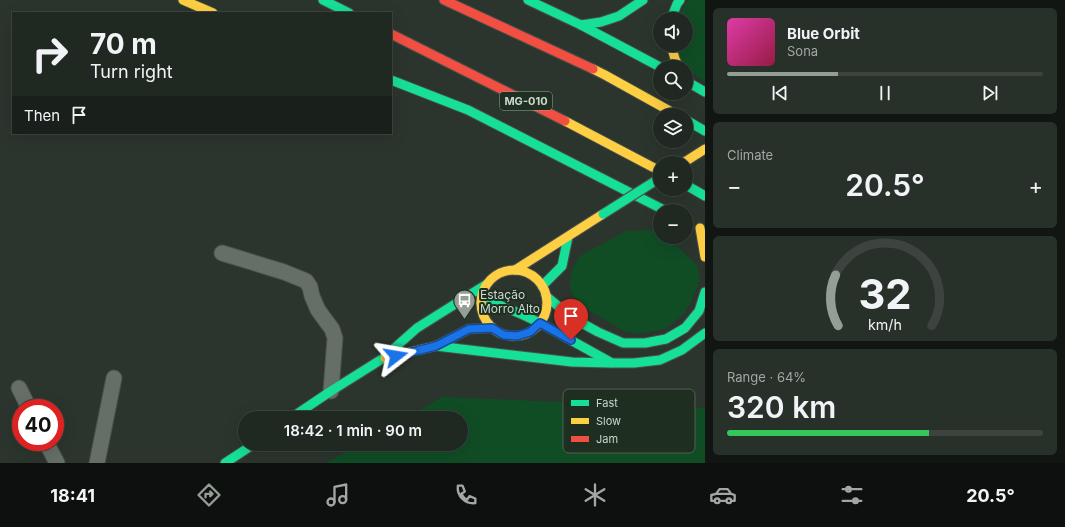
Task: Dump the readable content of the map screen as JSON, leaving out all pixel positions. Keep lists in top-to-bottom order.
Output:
{
  "streets": {
    "main road": ["MG-010"]
  },
  "places": {
    "bus stop": ["Estação Morro Alto"]
  },
  "legend": ["Fast", "Slow", "Jam"],
  "page": {
    "map_buttons": ["+", "−"],
    "turn": ["70 m", "Turn right"],
    "song": ["Blue Orbit", "Sona"],
    "then": "Then",
    "tile": [
      "Climate",
      ["Range · 64%", "320 km"]
    ],
    "heat": ["−", "20.5°", "+"],
    "limit": "40",
    "trip": "18:42 · 1 min · 90 m",
    "tabs": ["18:41", "20.5°"],
    "gauge": ["32", "km/h"]
  }
}
